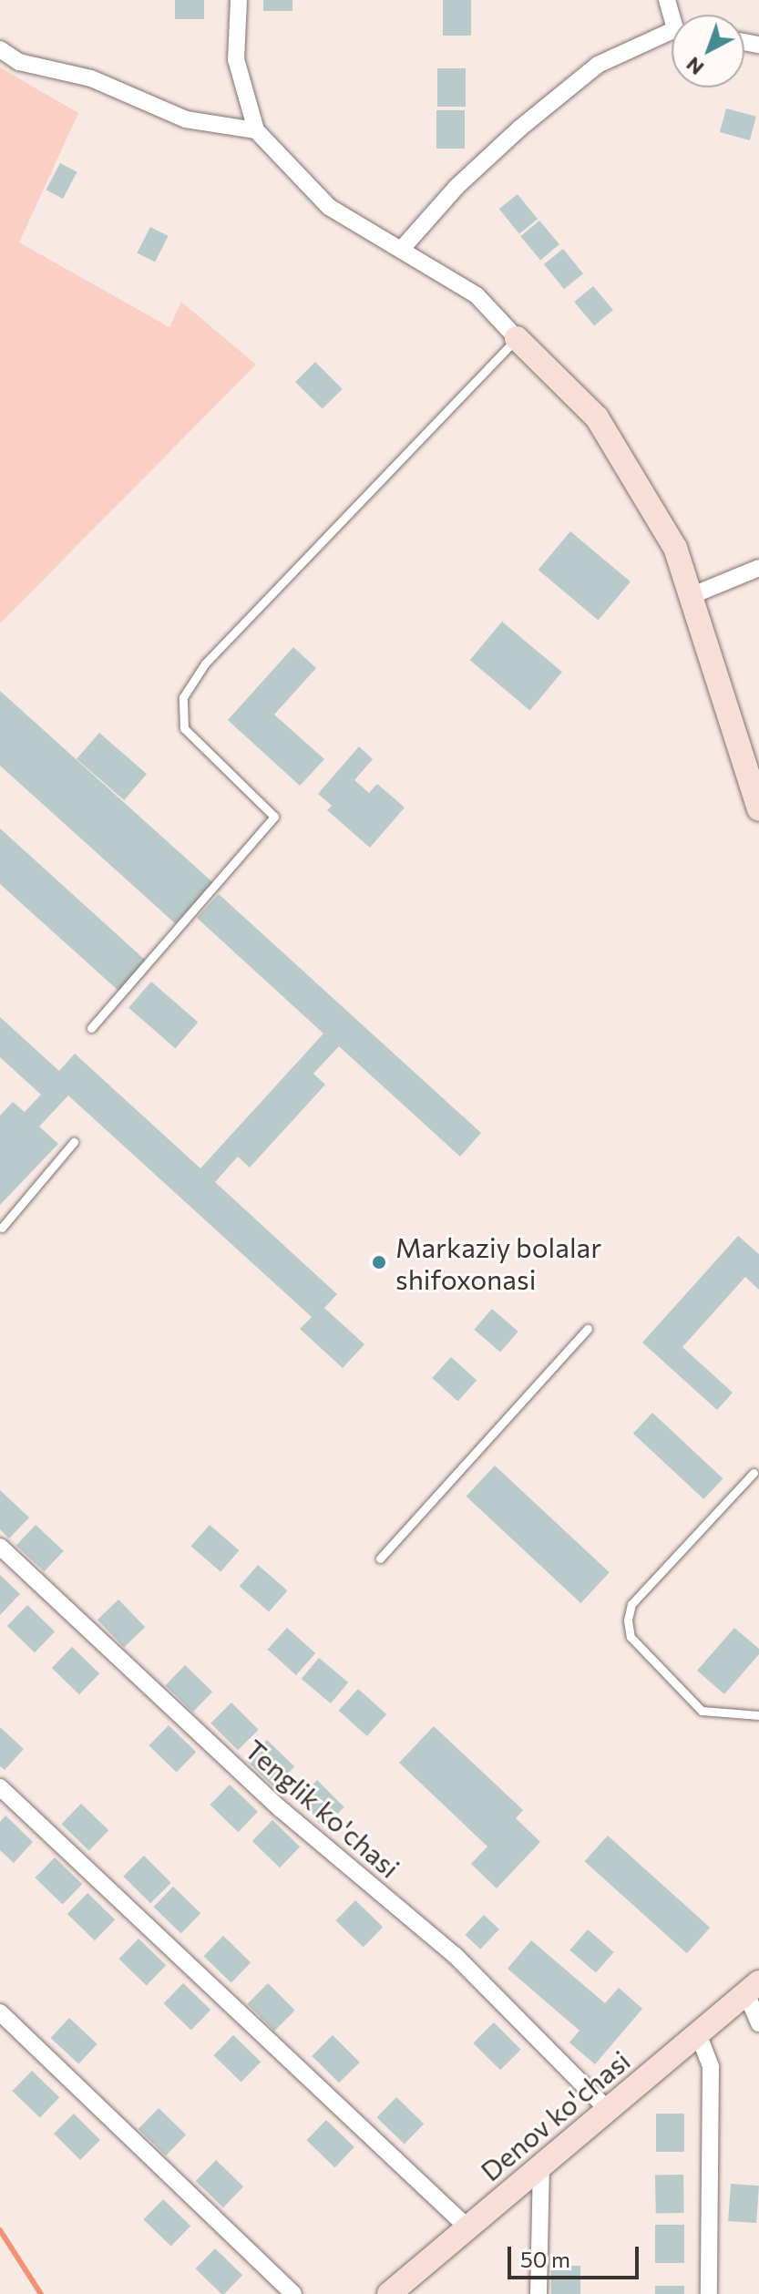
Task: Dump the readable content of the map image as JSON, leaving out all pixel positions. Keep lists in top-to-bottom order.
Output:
{
  "streets": {
    "street": ["Tenglik ko'chasi", "Denov ko'chasi"]
  },
  "crossings": [
    ["Tenglik ko'chasi", "Denov ko'chasi"]
  ],
  "places": ["Markaziy bolalar shifoxonasi"],
  "scale_bar": "50 m",
  "north": "bottom left"
}
